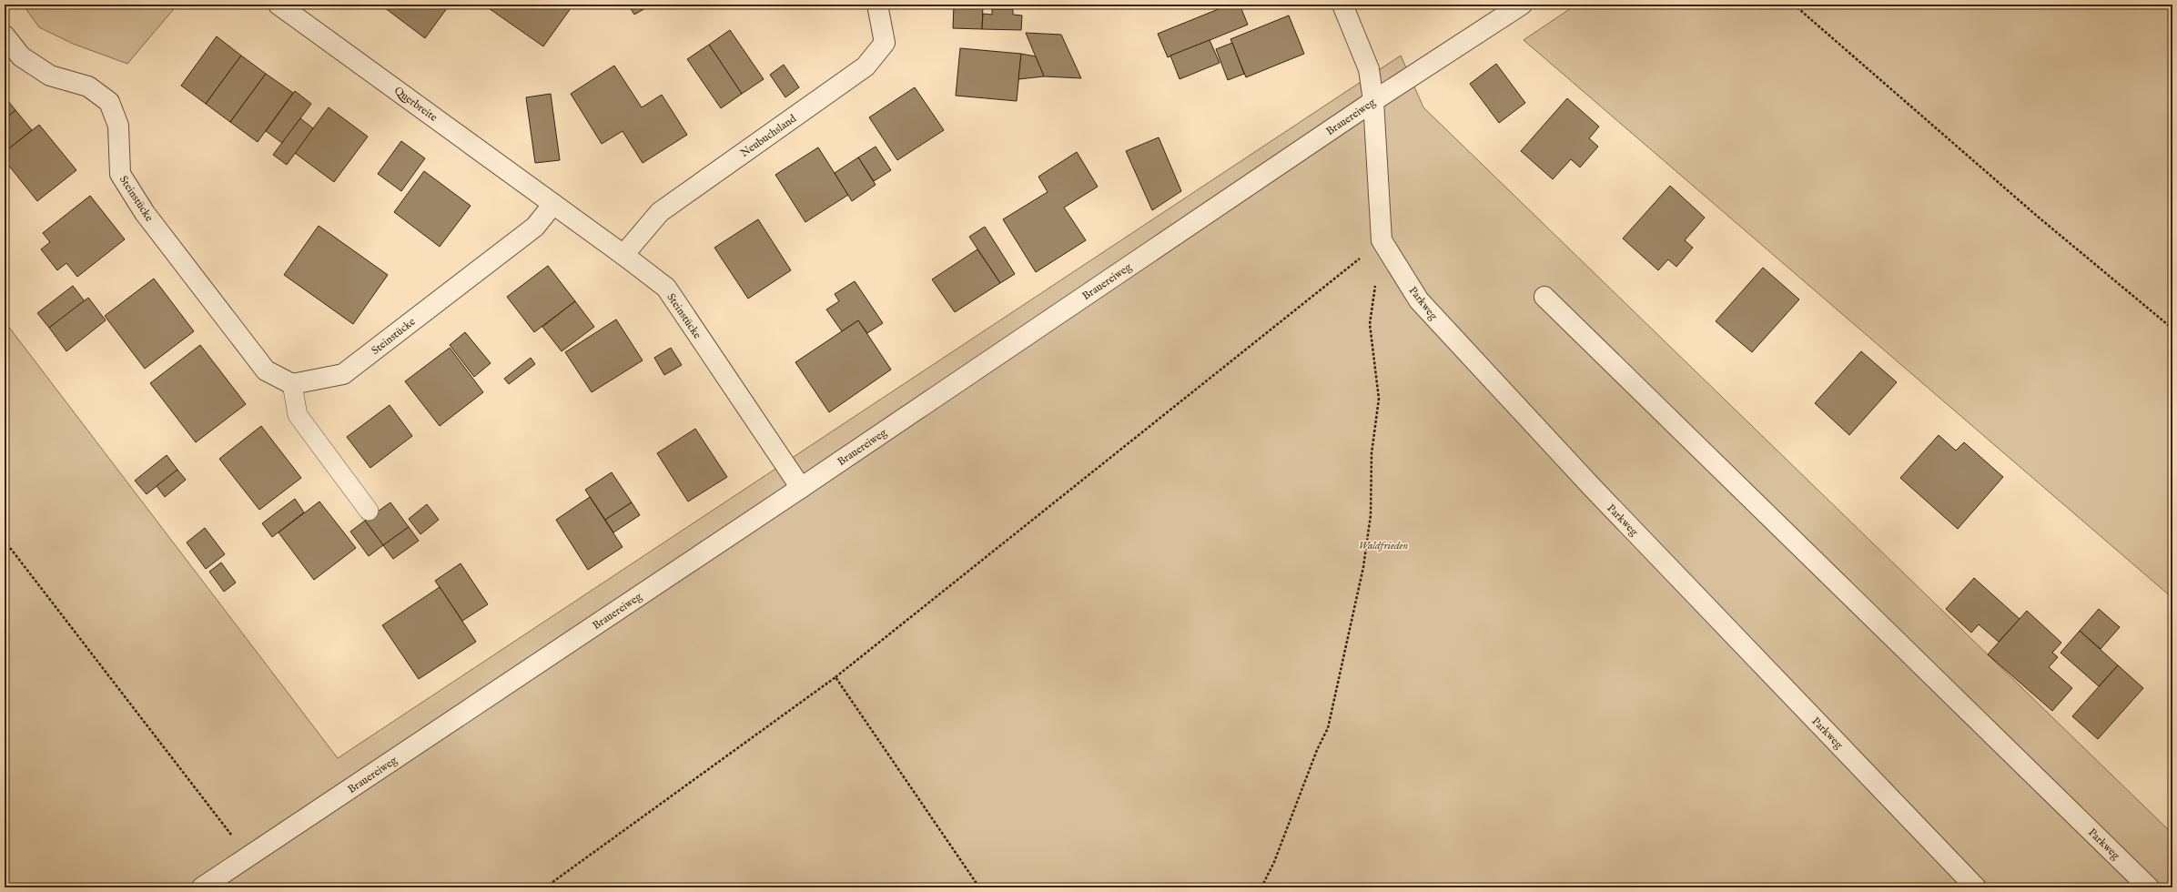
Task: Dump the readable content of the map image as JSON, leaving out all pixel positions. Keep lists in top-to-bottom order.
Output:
{
  "streets": {
    "street": [
      "Querbreite",
      "Brauereiweg",
      "Neubuchsland",
      "Steinstücke",
      "Parkweg"
    ]
  },
  "crossings": [
    ["Querbreite", "Steinstücke"],
    ["Brauereiweg", "Steinstücke"],
    ["Brauereiweg", "Parkweg"],
    ["Neubuchsland", "Steinstücke"]
  ],
  "parks": ["Waldfrieden"]
}
